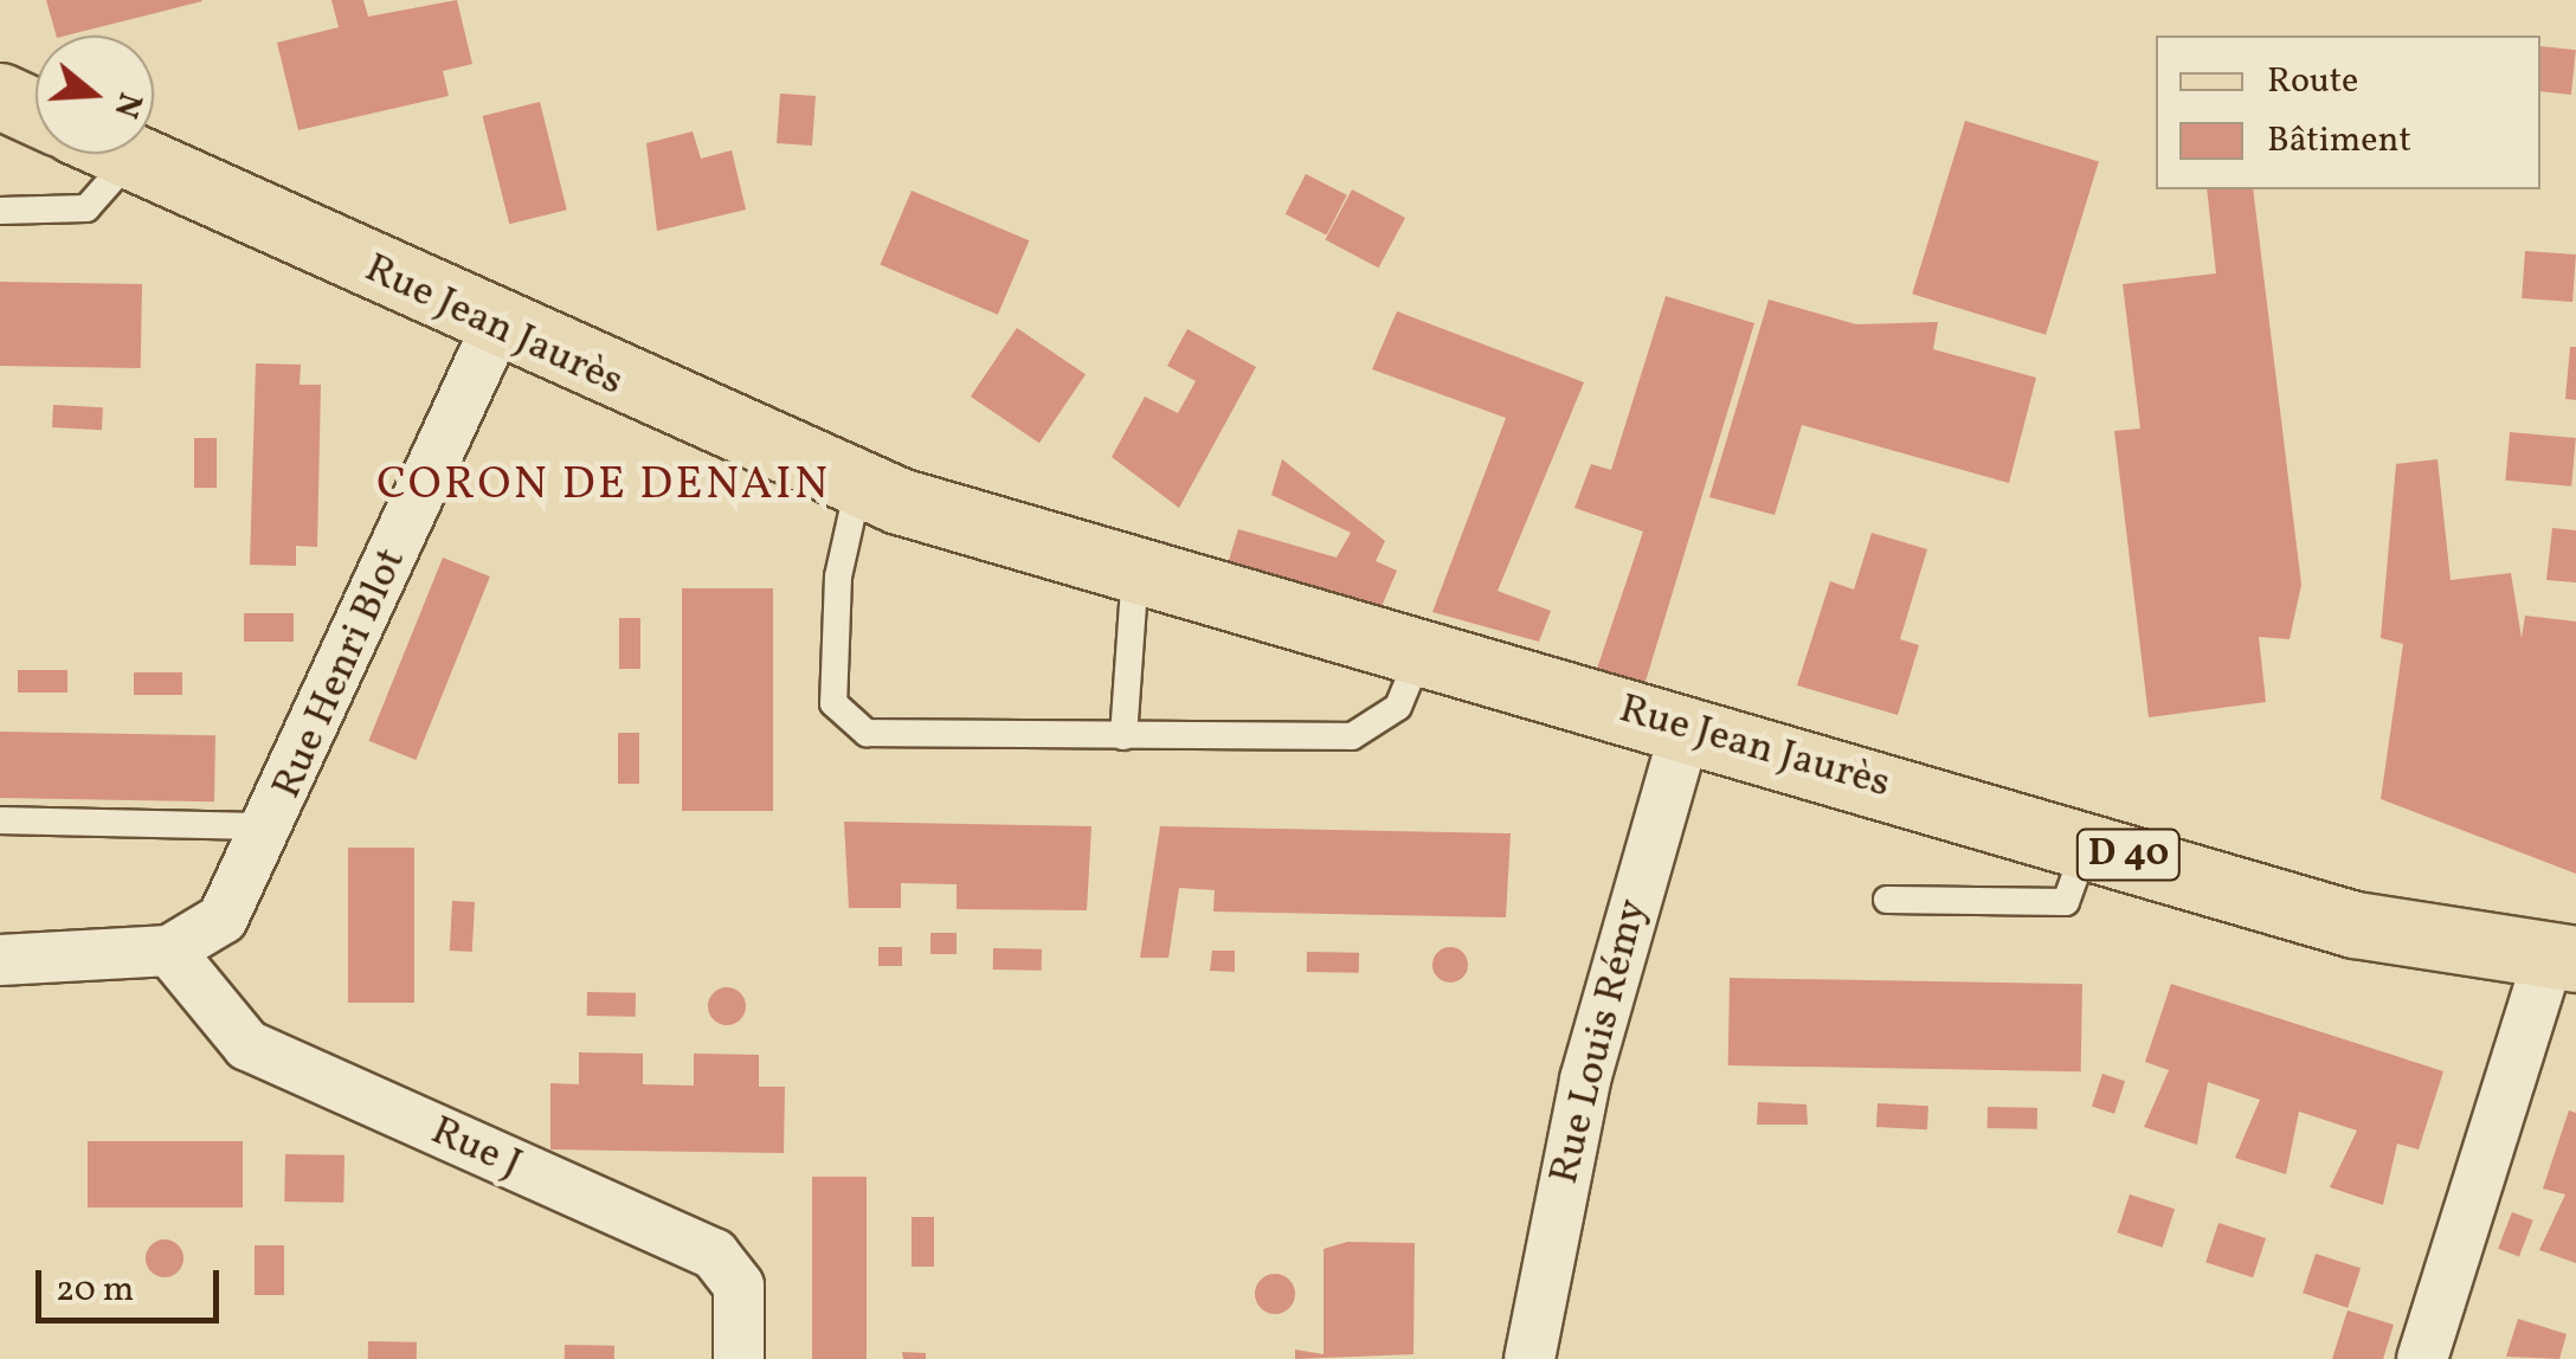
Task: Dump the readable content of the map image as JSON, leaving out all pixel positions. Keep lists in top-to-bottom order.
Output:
{
  "streets": {
    "main road": ["Rue Jean Jaurès", "D 40"],
    "street": ["Rue Henri Blot", "Rue Louis Rémy", "Rue J"]
  },
  "crossings": [
    ["Rue Jean Jaurès", "Rue Henri Blot"],
    ["Rue Jean Jaurès", "Rue Louis Rémy"],
    ["Rue Henri Blot", "Rue J"]
  ],
  "districts": ["CORON DE DENAIN"],
  "legend": ["Route", "Bâtiment"],
  "scale_bar": "20 m",
  "north": "right"
}
